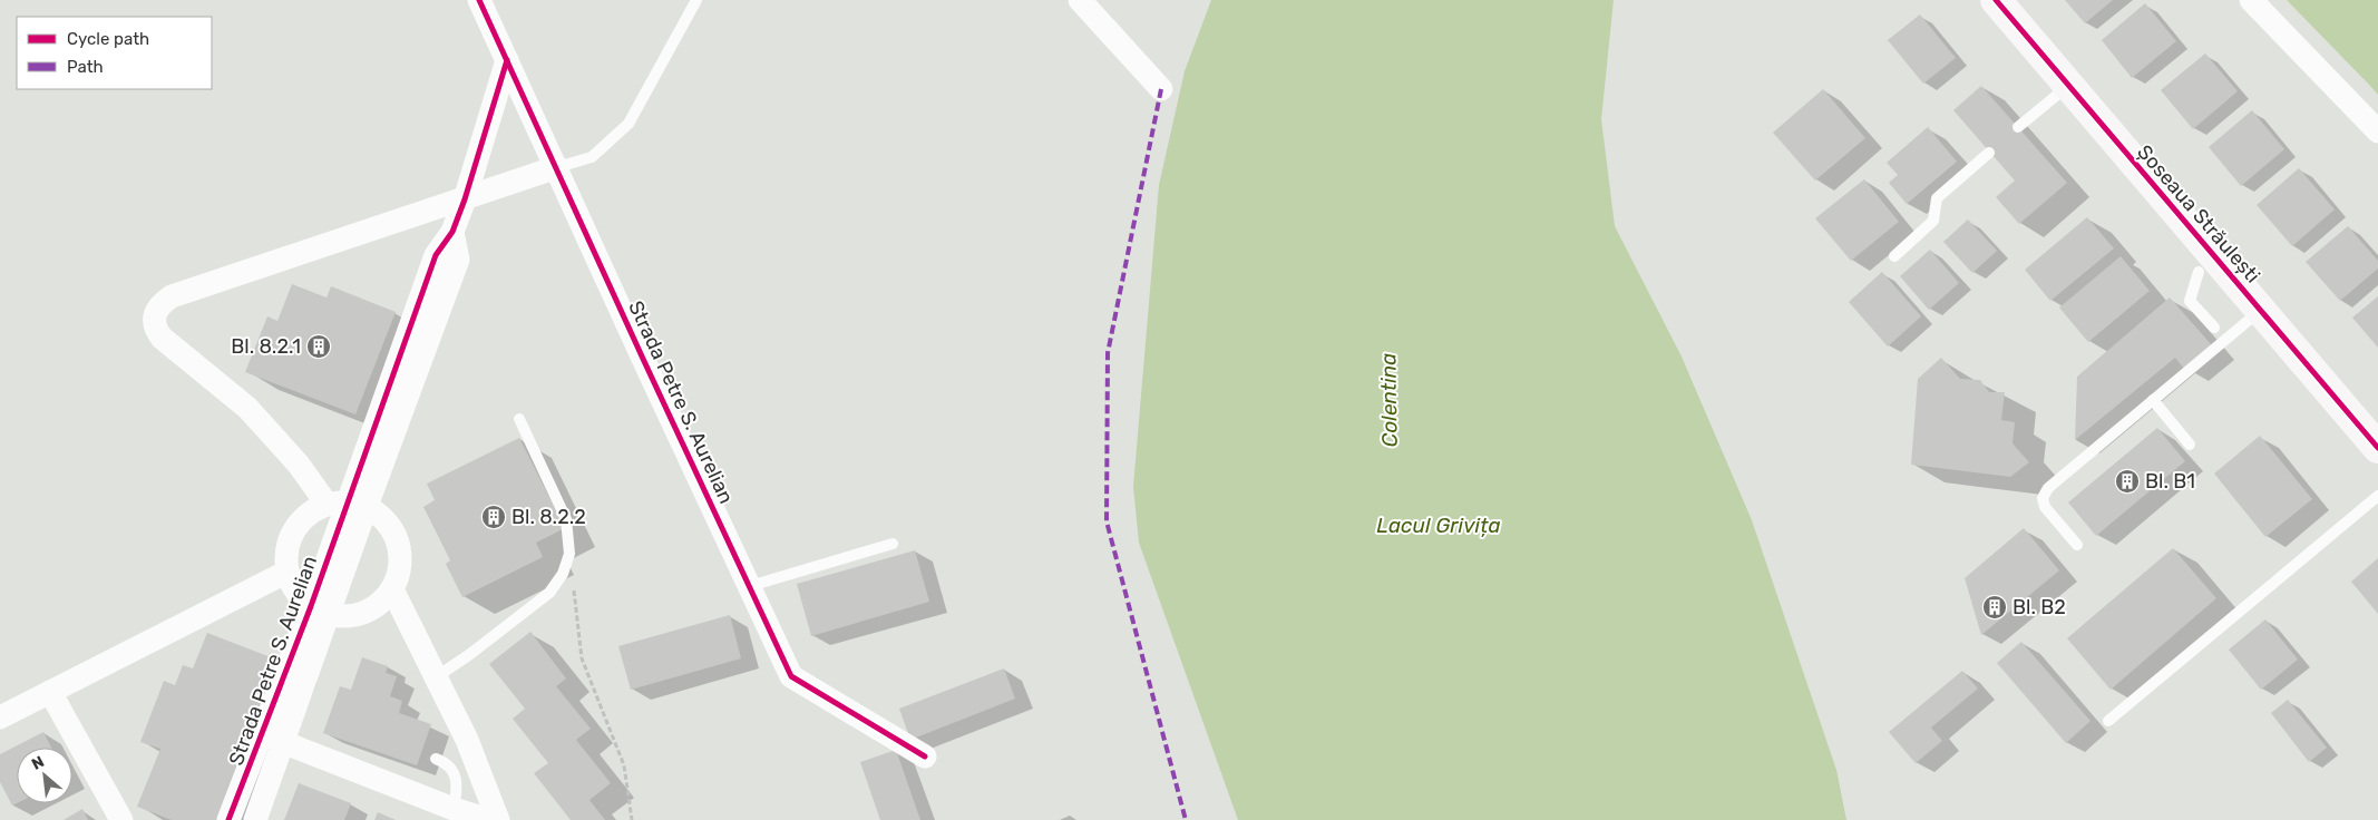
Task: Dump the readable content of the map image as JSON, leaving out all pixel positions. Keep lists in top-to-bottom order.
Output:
{
  "streets": {
    "street": ["Șoseaua Străulești", "Strada Petre S. Aurelian"]
  },
  "water": ["Colentina", "Lacul Grivița"],
  "places": {
    "building": [
      "Bl. 8.2.1",
      "Bl. B1",
      "Bl. 8.2.2",
      "Bl. B2"
    ]
  },
  "legend": ["Cycle path", "Path"],
  "north": "top left"
}
